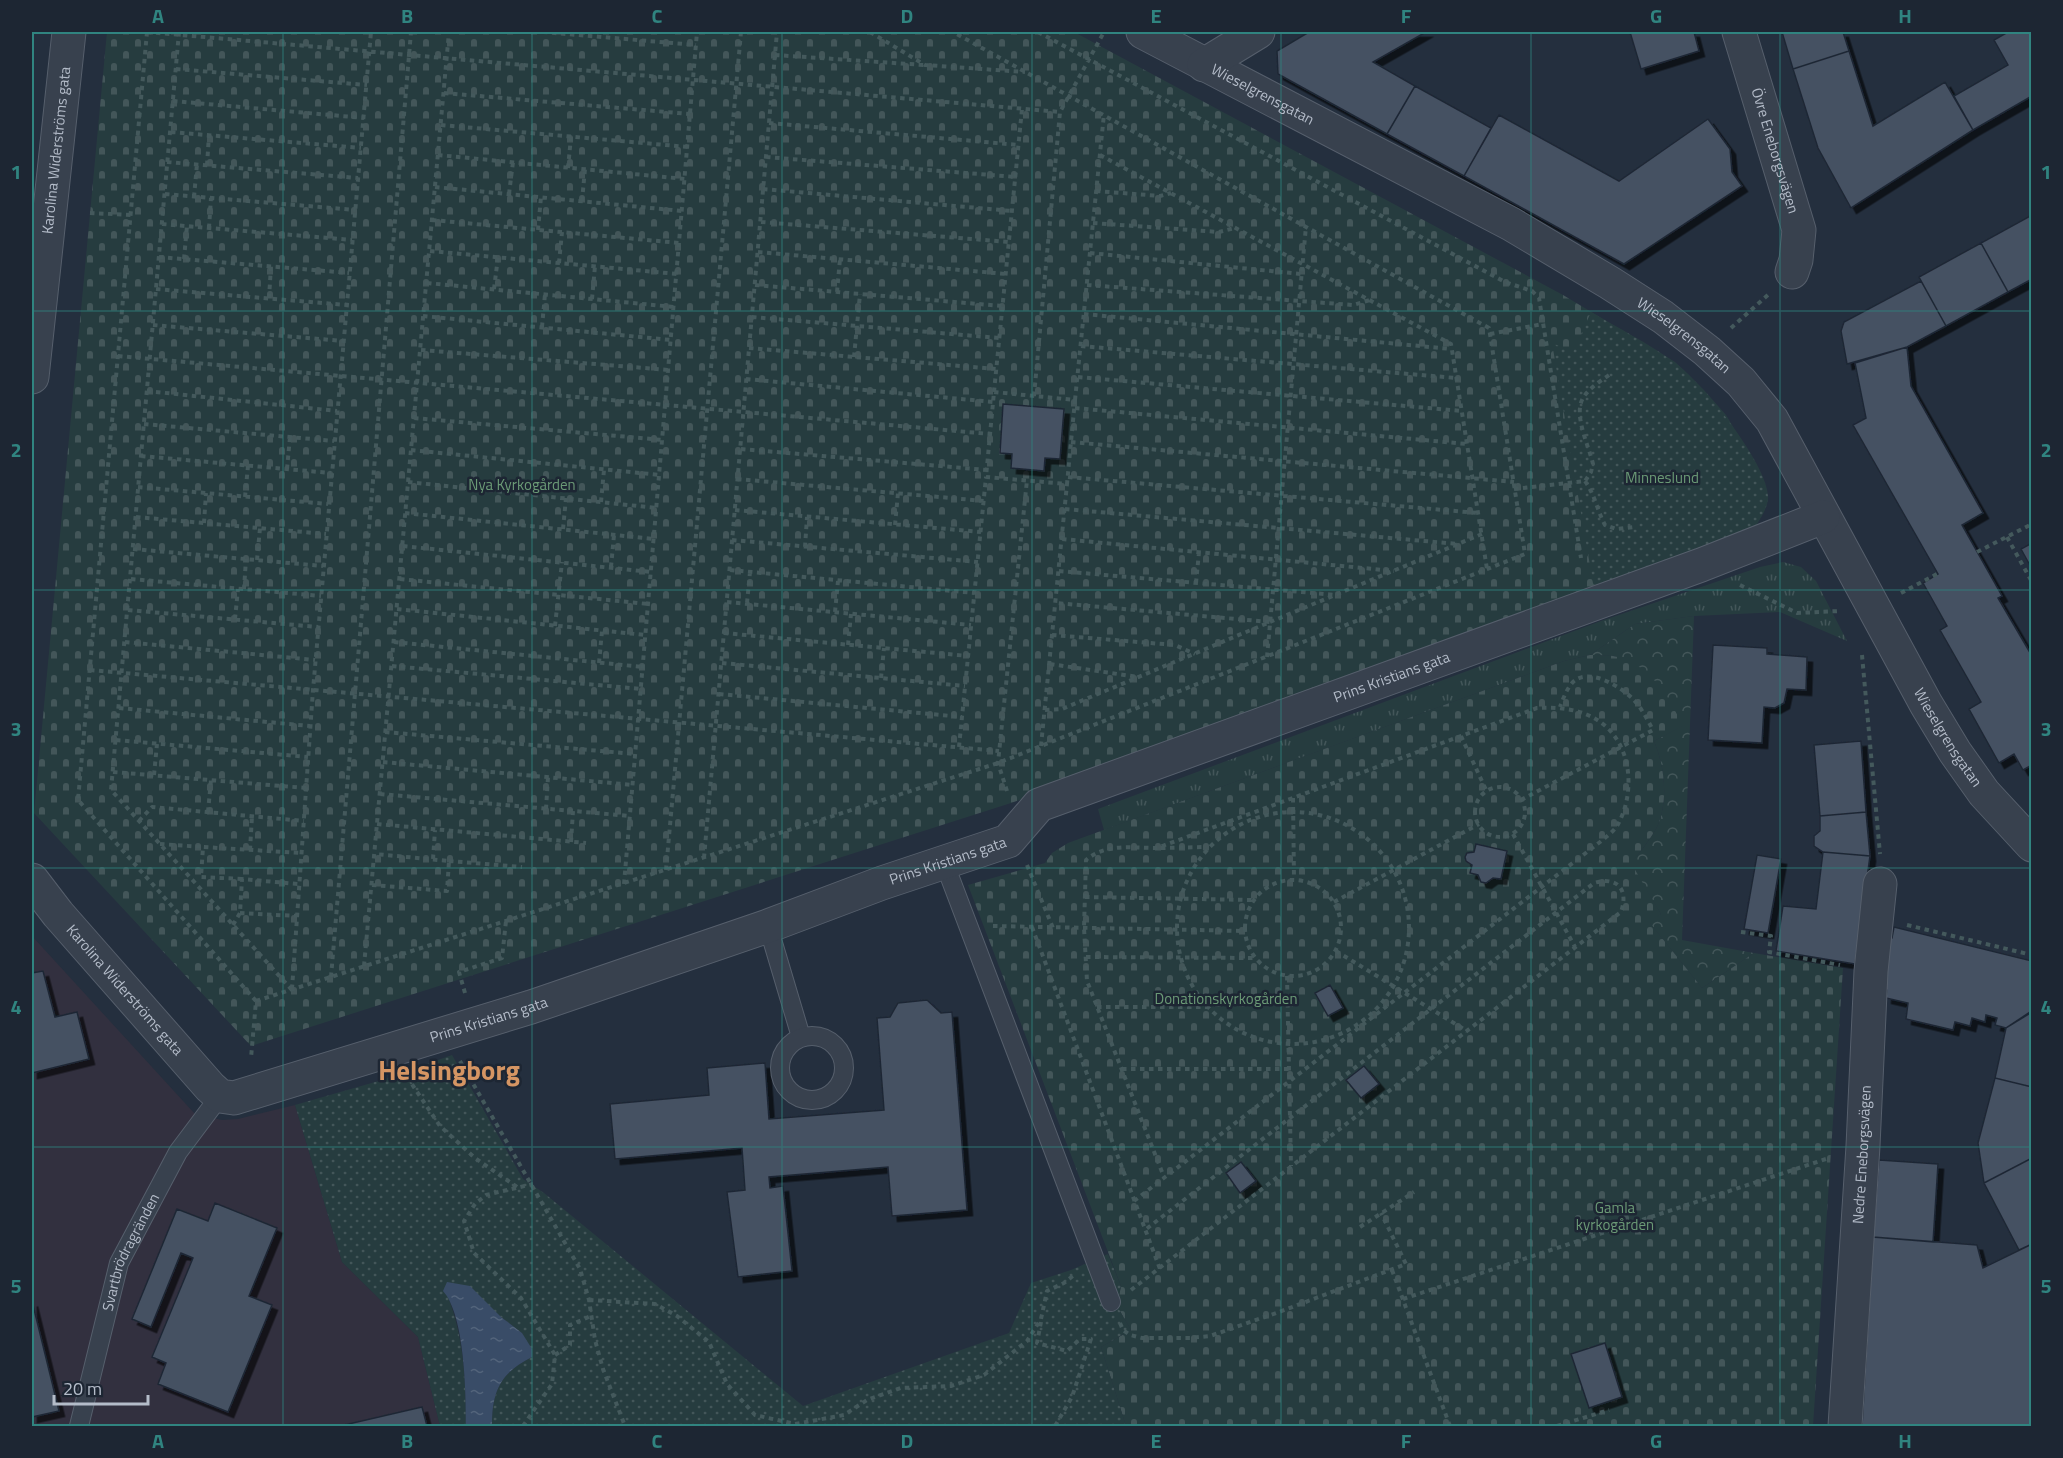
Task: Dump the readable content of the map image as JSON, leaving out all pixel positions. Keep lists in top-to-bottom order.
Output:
{
  "streets": {
    "street": [
      "Wieselgrensgatan",
      "Karolina Widerströms gata",
      "Övre Eneborgsvägen",
      "Prins Kristians gata",
      "Nedre Eneborgsvägen"
    ],
    "lane": ["Svartbrödragränden"]
  },
  "crossings": [
    ["Wieselgrensgatan", "Prins Kristians gata"],
    ["Karolina Widerströms gata", "Prins Kristians gata"],
    ["Karolina Widerströms gata", "Svartbrödragränden"],
    ["Prins Kristians gata", "Svartbrödragränden"]
  ],
  "districts": ["Helsingborg"],
  "parks": [
    "Minneslund",
    "Nya Kyrkogården",
    "Donationskyrkogården",
    "Gamla kyrkogården"
  ],
  "scale_bar": "20 m",
  "grid": {
    "columns": [
      "A",
      "B",
      "C",
      "D",
      "E",
      "F",
      "G",
      "H"
    ],
    "rows": [
      "1",
      "2",
      "3",
      "4",
      "5"
    ]
  }
}
